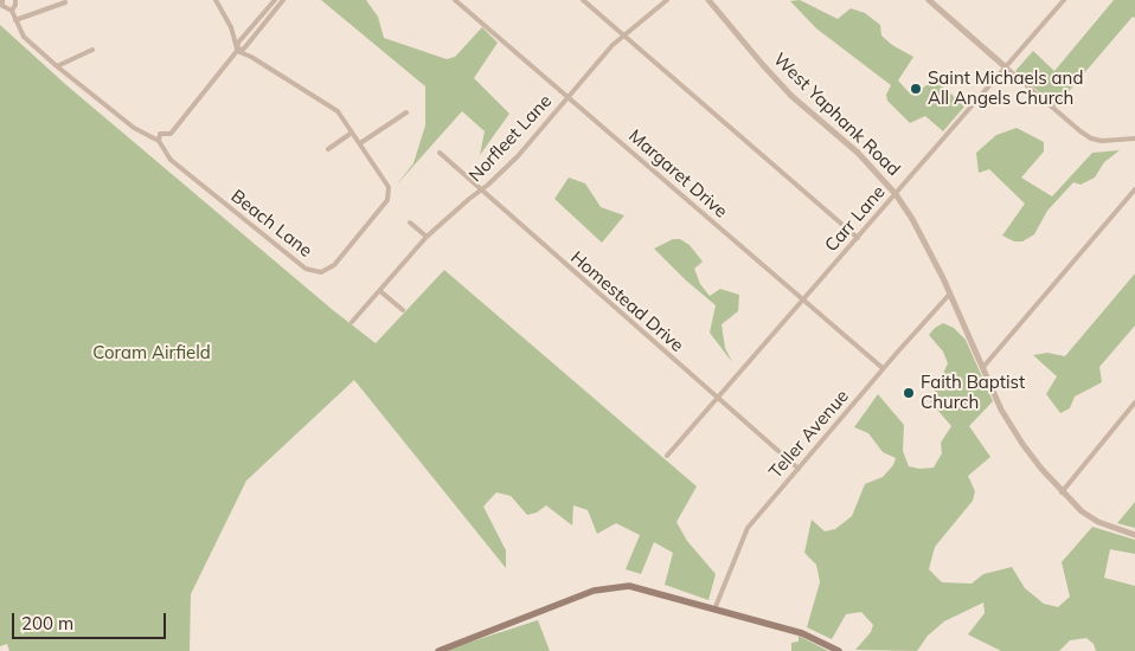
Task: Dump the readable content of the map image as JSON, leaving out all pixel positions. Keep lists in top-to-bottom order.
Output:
{
  "streets": {
    "street": [
      "West Yaphank Road",
      "Norfleet Lane",
      "Margaret Drive",
      "Carr Lane",
      "Beach Lane",
      "Homestead Drive",
      "Teller Avenue"
    ]
  },
  "crossings": [
    ["West Yaphank Road", "Carr Lane"],
    ["West Yaphank Road", "Teller Avenue"],
    ["Norfleet Lane", "Margaret Drive"],
    ["Norfleet Lane", "Homestead Drive"],
    ["Margaret Drive", "Carr Lane"],
    ["Margaret Drive", "Teller Avenue"],
    ["Carr Lane", "Homestead Drive"],
    ["Homestead Drive", "Teller Avenue"]
  ],
  "parks": ["Coram Airfield"],
  "places": ["Saint Michaels and All Angels Church", "Faith Baptist Church"],
  "scale_bar": "200 m"
}
